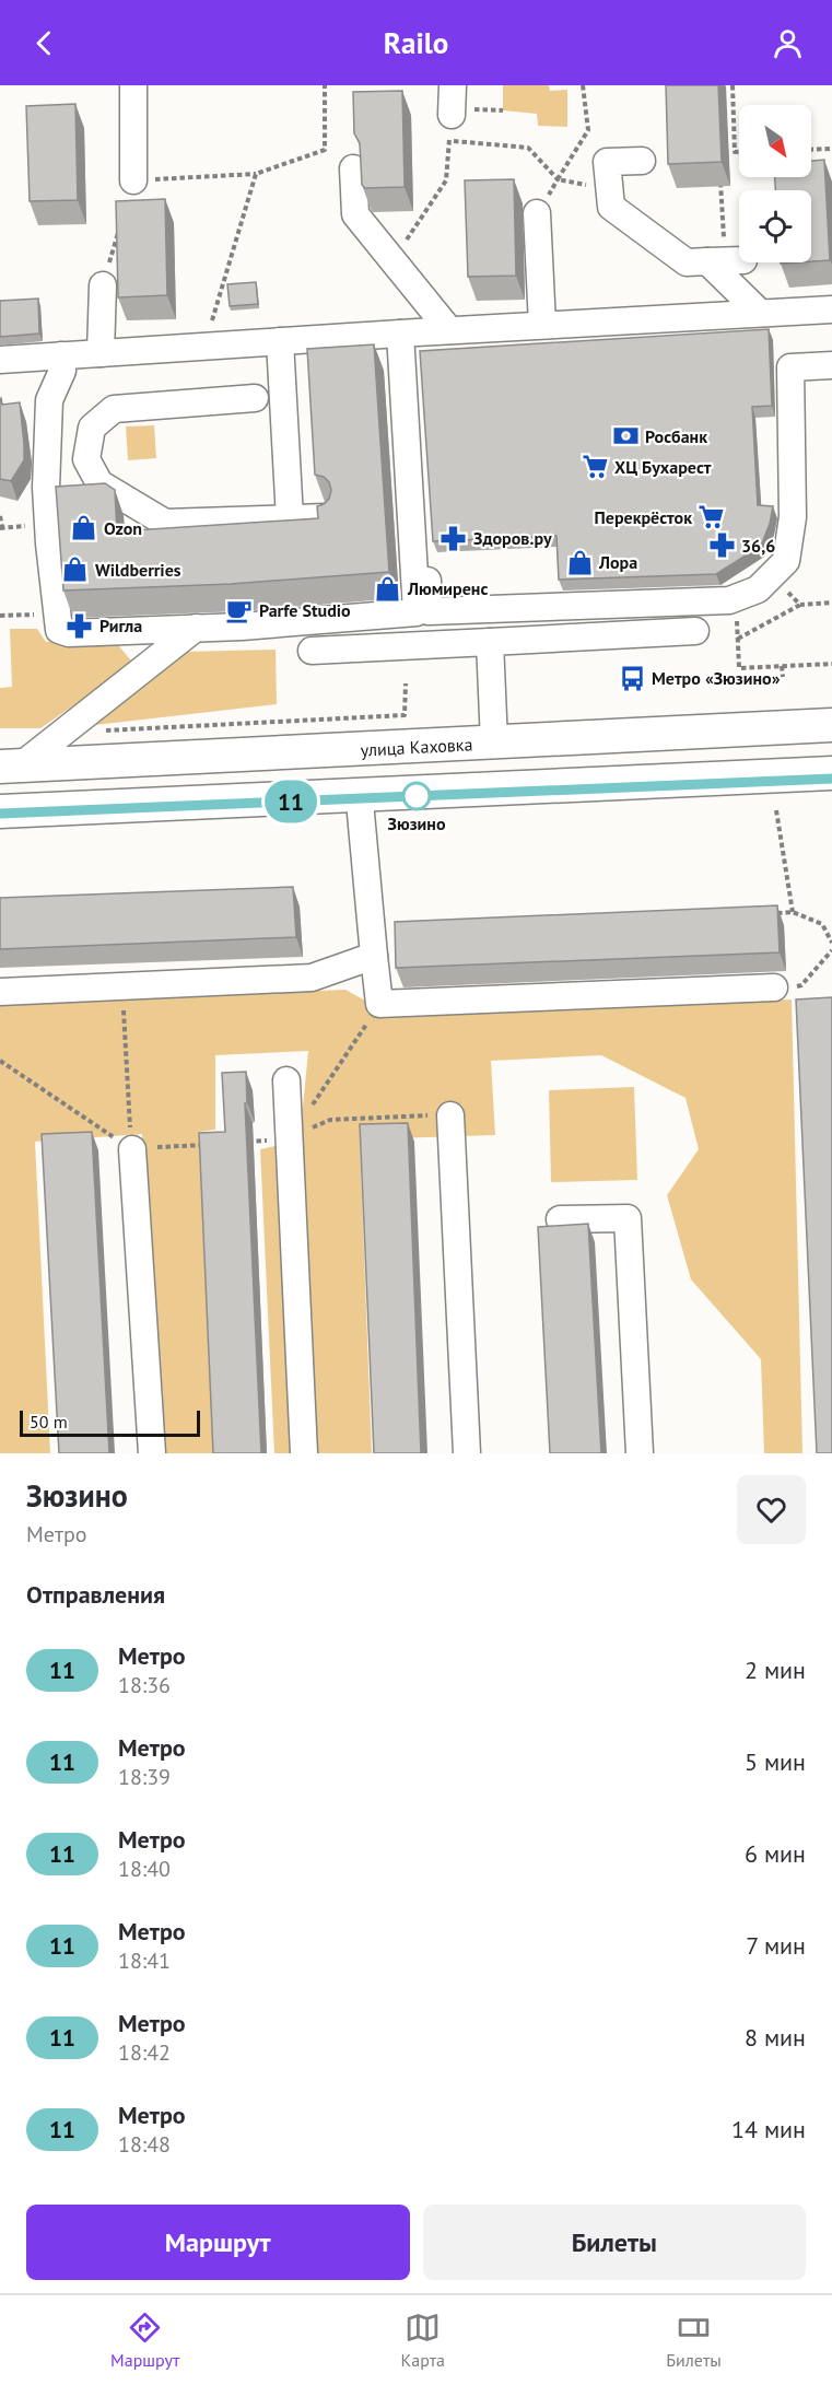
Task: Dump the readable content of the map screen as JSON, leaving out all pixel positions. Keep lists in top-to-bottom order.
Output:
{
  "streets": {
    "main road": ["улица Каховка"]
  },
  "places": {
    "bank": ["Росбанк"],
    "supermarket": ["ХЦ Бухарест", "Перекрёсток"],
    "shop": [
      "Ozon",
      "Лора",
      "Wildberries",
      "Люмиренс"
    ],
    "pharmacy": ["Здоров.ру", "36,6", "Ригла"],
    "cafe": ["Parfe Studio"],
    "bus stop": ["Метро «Зюзино»"],
    "other": ["Зюзино"]
  },
  "lines": ["metro line 11"],
  "scale_bar": "50 m",
  "north": "bottom right",
  "page": {
    "header": "Railo",
    "on_map": "11",
    "scale": "50 m",
    "heading": [
      ["Зюзино", "Метро"],
      "Отправления"
    ],
    "list": [
      {
        "mark": "11",
        "name": "Метро",
        "note": "18:36",
        "value": "2 мин"
      },
      {
        "mark": "11",
        "name": "Метро",
        "note": "18:39",
        "value": "5 мин"
      },
      {
        "mark": "11",
        "name": "Метро",
        "note": "18:40",
        "value": "6 мин"
      },
      {
        "mark": "11",
        "name": "Метро",
        "note": "18:41",
        "value": "7 мин"
      },
      {
        "mark": "11",
        "name": "Метро",
        "note": "18:42",
        "value": "8 мин"
      },
      {
        "mark": "11",
        "name": "Метро",
        "note": "18:48",
        "value": "14 мин"
      }
    ],
    "buttons": ["Маршрут", "Билеты"],
    "tabs": ["Маршрут", "Карта", "Билеты"]
  }
}
